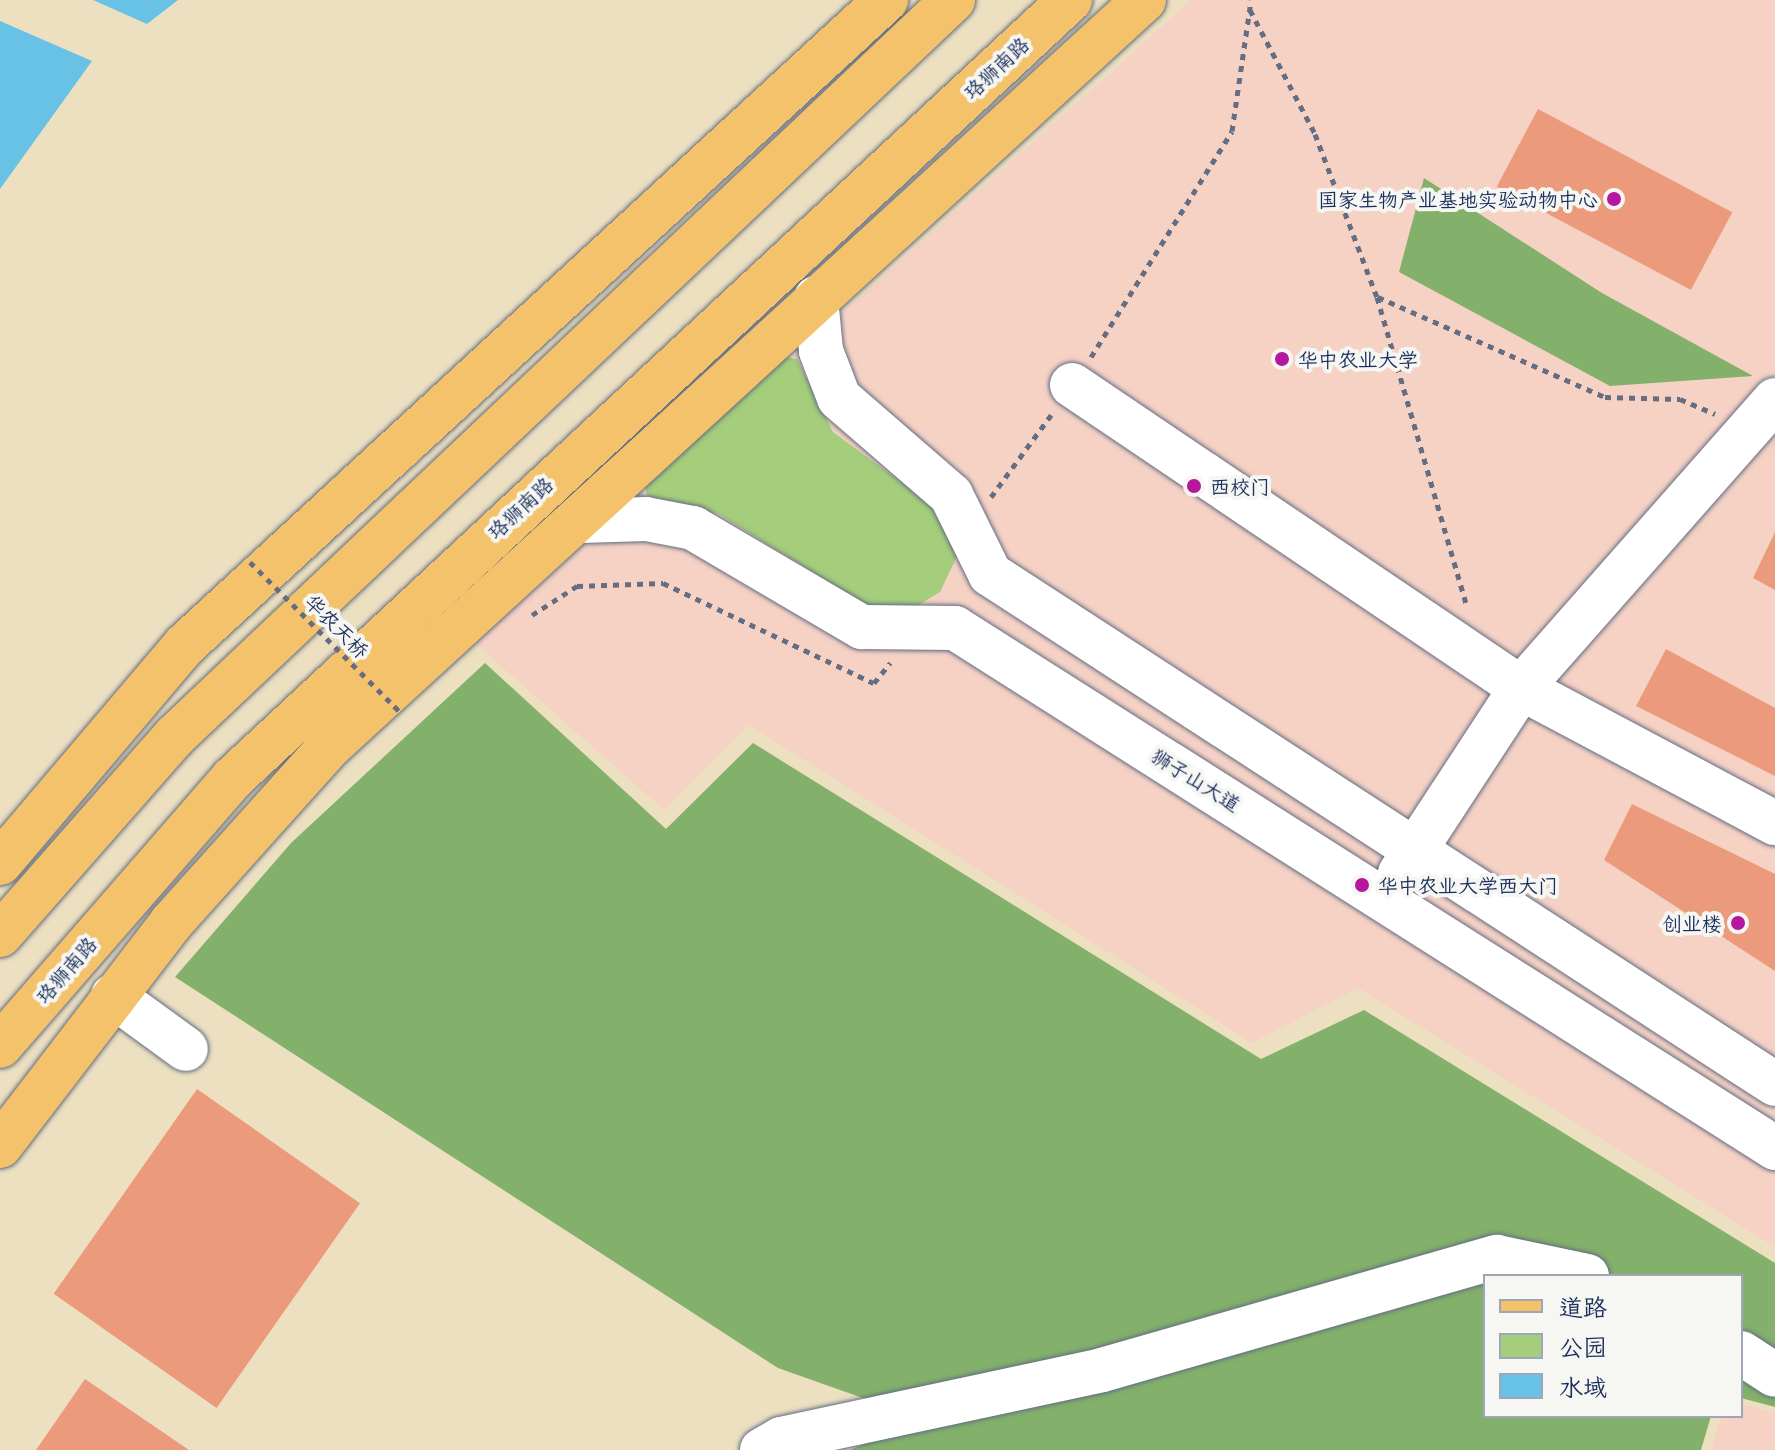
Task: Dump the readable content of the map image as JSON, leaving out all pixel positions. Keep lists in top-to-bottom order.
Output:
{
  "streets": {
    "main road": ["珞狮南路"],
    "street": ["狮子山大道"],
    "path": ["华农天桥"]
  },
  "places": [
    "国家生物产业基地实验动物中心",
    "华中农业大学",
    "西校门",
    "华中农业大学西大门",
    "创业楼"
  ],
  "legend": ["道路", "公园", "水域"]
}
